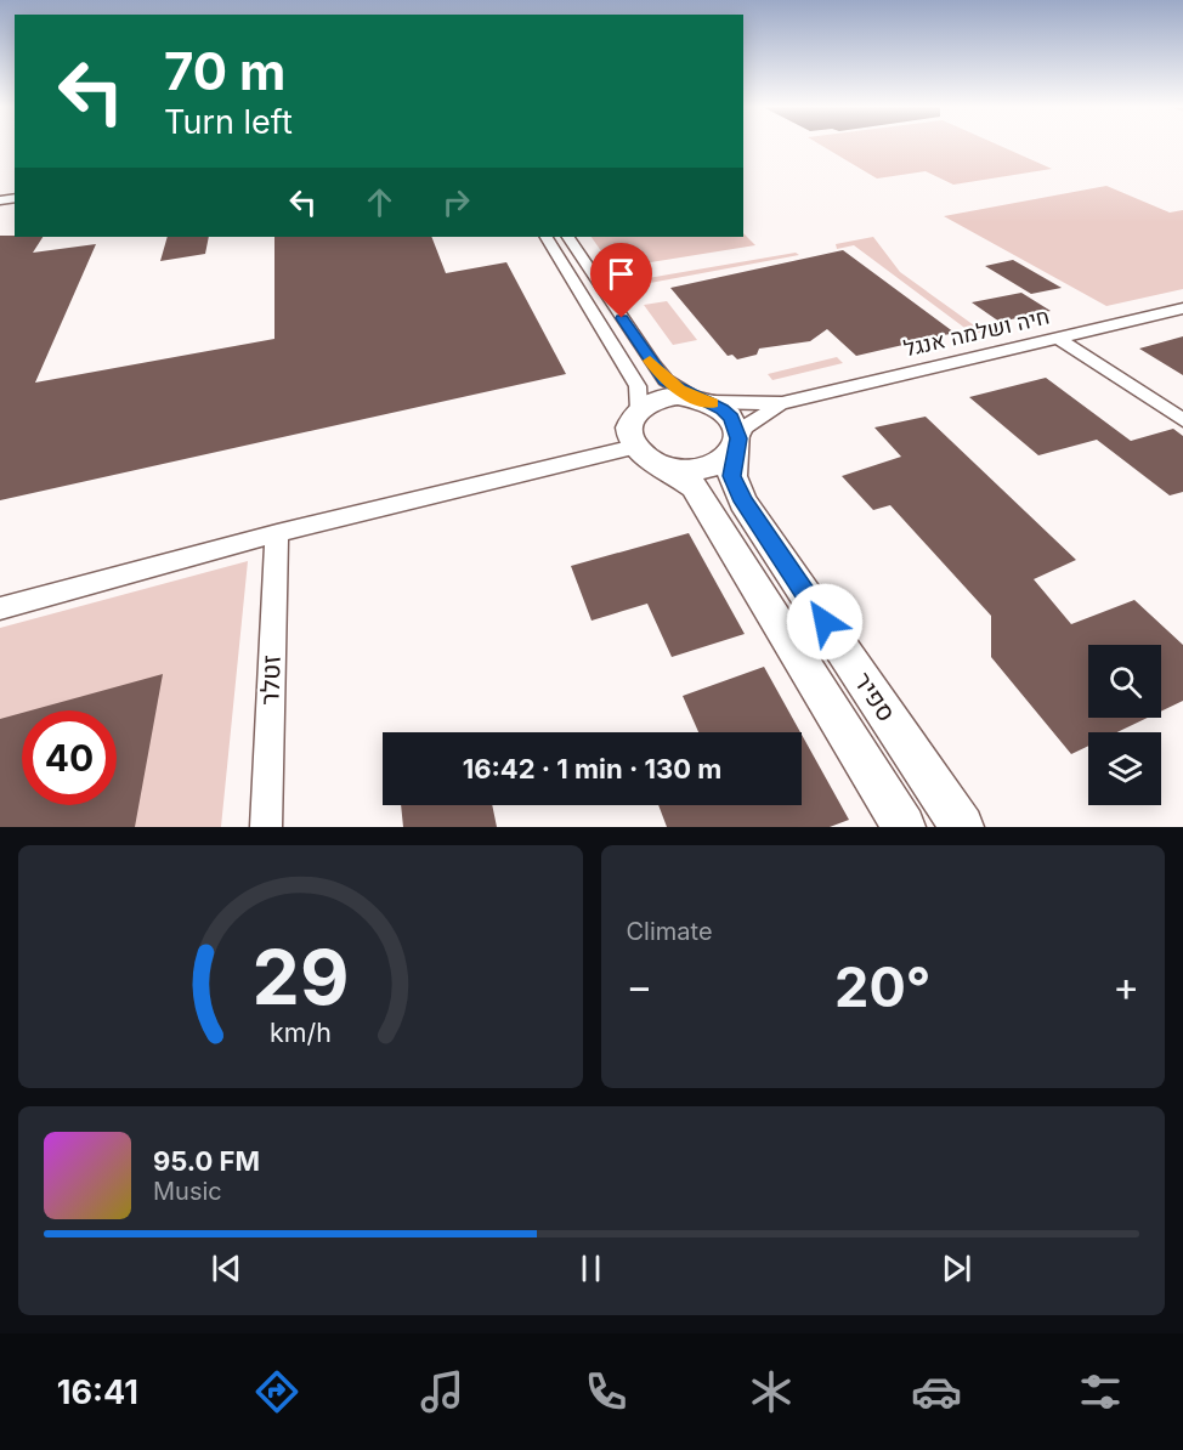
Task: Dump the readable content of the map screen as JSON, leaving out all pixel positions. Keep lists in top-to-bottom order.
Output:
{
  "streets": {
    "street": ["חיה ושלמה אנגל", "זטלר", "ספיר"]
  },
  "crossings": [
    ["חיה ושלמה אנגל", "ספיר"]
  ],
  "page": {
    "turn": ["70 m", "Turn left"],
    "limit": "40",
    "trip": "16:42 · 1 min · 130 m",
    "tile": "Climate",
    "heat": ["−", "20°", "+"],
    "song": ["95.0 FM", "Music"],
    "tabs": "16:41",
    "gauge": ["29", "km/h"]
  }
}
